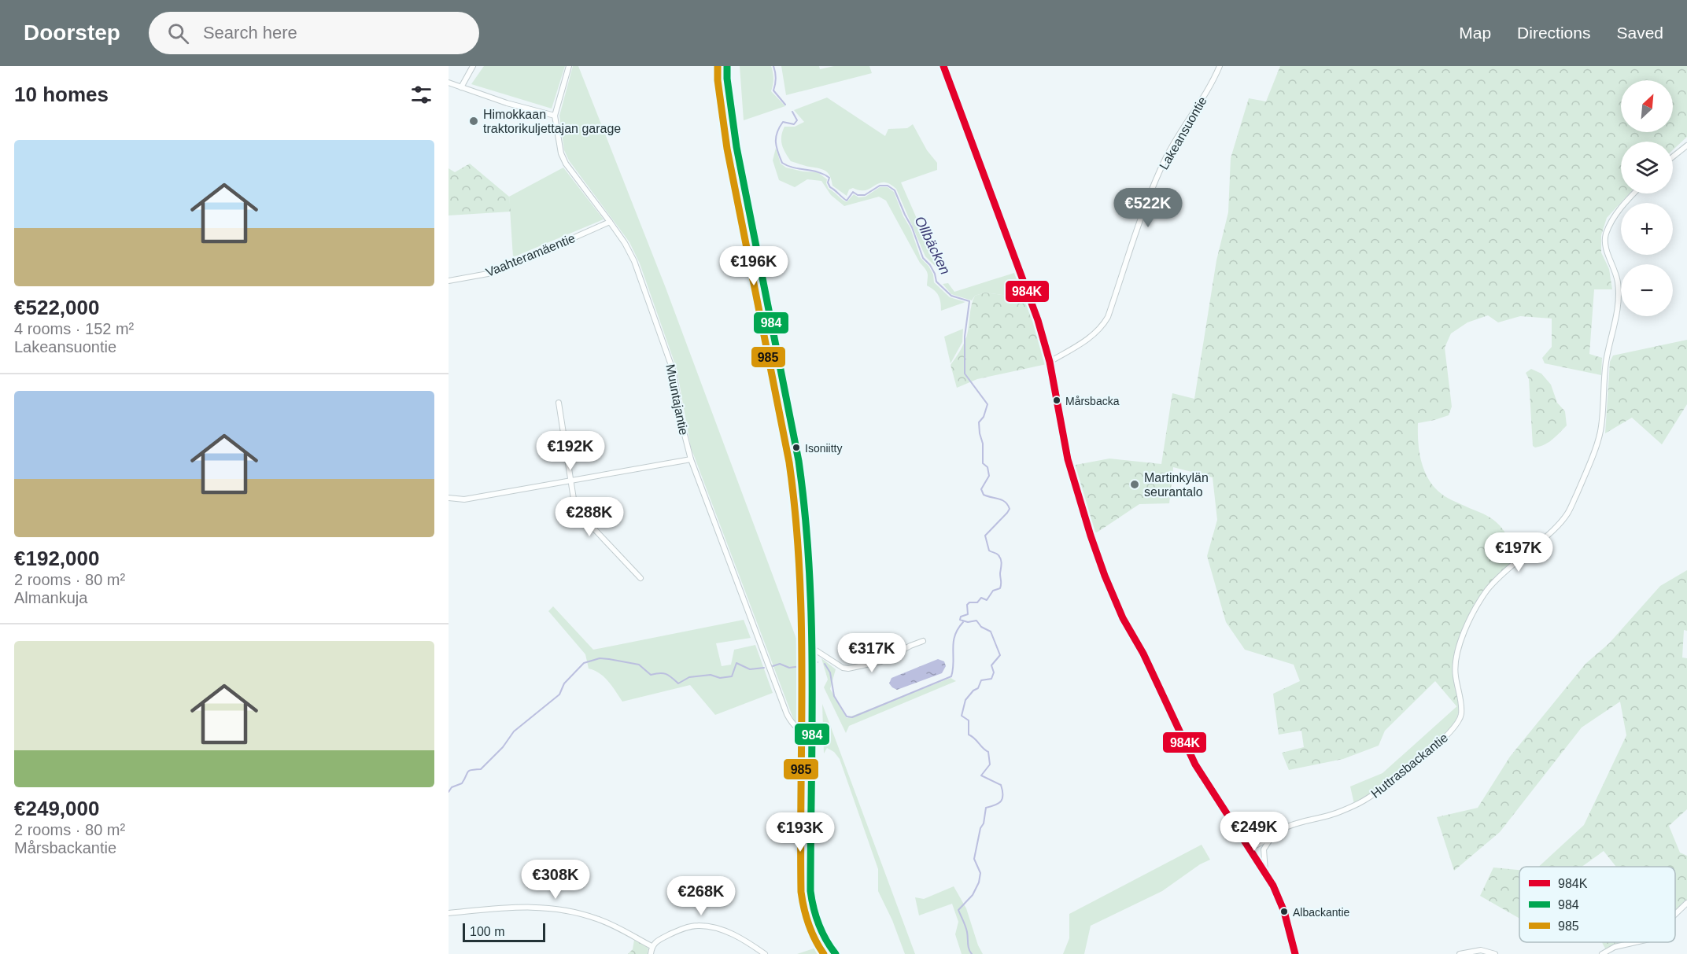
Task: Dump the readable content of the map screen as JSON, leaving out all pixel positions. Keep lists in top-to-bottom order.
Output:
{
  "streets": {
    "street": [
      "Lakeansuontie",
      "Vaahteramäentie",
      "Muuntajantie",
      "Huttrasbackantie"
    ]
  },
  "crossings": [
    ["Vaahteramäentie", "Muuntajantie"]
  ],
  "water": ["Ollbäcken"],
  "places": [
    "Himokkaan traktorikuljettajan garage",
    "Mårsbacka",
    "Isoniitty",
    "Martinkylän seurantalo",
    "Albackantie"
  ],
  "lines": ["transit line 984K", "transit line 984", "transit line 985"],
  "legend": ["984K", "984", "985"],
  "scale_bar": "100 m",
  "north": "top right",
  "page": {
    "header": "Doorstep",
    "search": "Search here",
    "nav": ["Map", "Directions", "Saved"],
    "heading": "10 homes",
    "map_buttons": ["+", "−"],
    "list": [
      {
        "name": "€522,000",
        "note": "4 rooms · 152 m² · Lakeansuontie"
      },
      {
        "name": "€192,000",
        "note": "2 rooms · 80 m² · Almankuja"
      },
      {
        "name": "€249,000",
        "note": "2 rooms · 80 m² · Mårsbackantie"
      }
    ],
    "price": [
      "€522K",
      "€196K",
      "€192K",
      "€288K",
      "€197K",
      "€317K",
      "€249K",
      "€193K",
      "€308K",
      "€268K"
    ],
    "scale": "100 m"
  }
}
